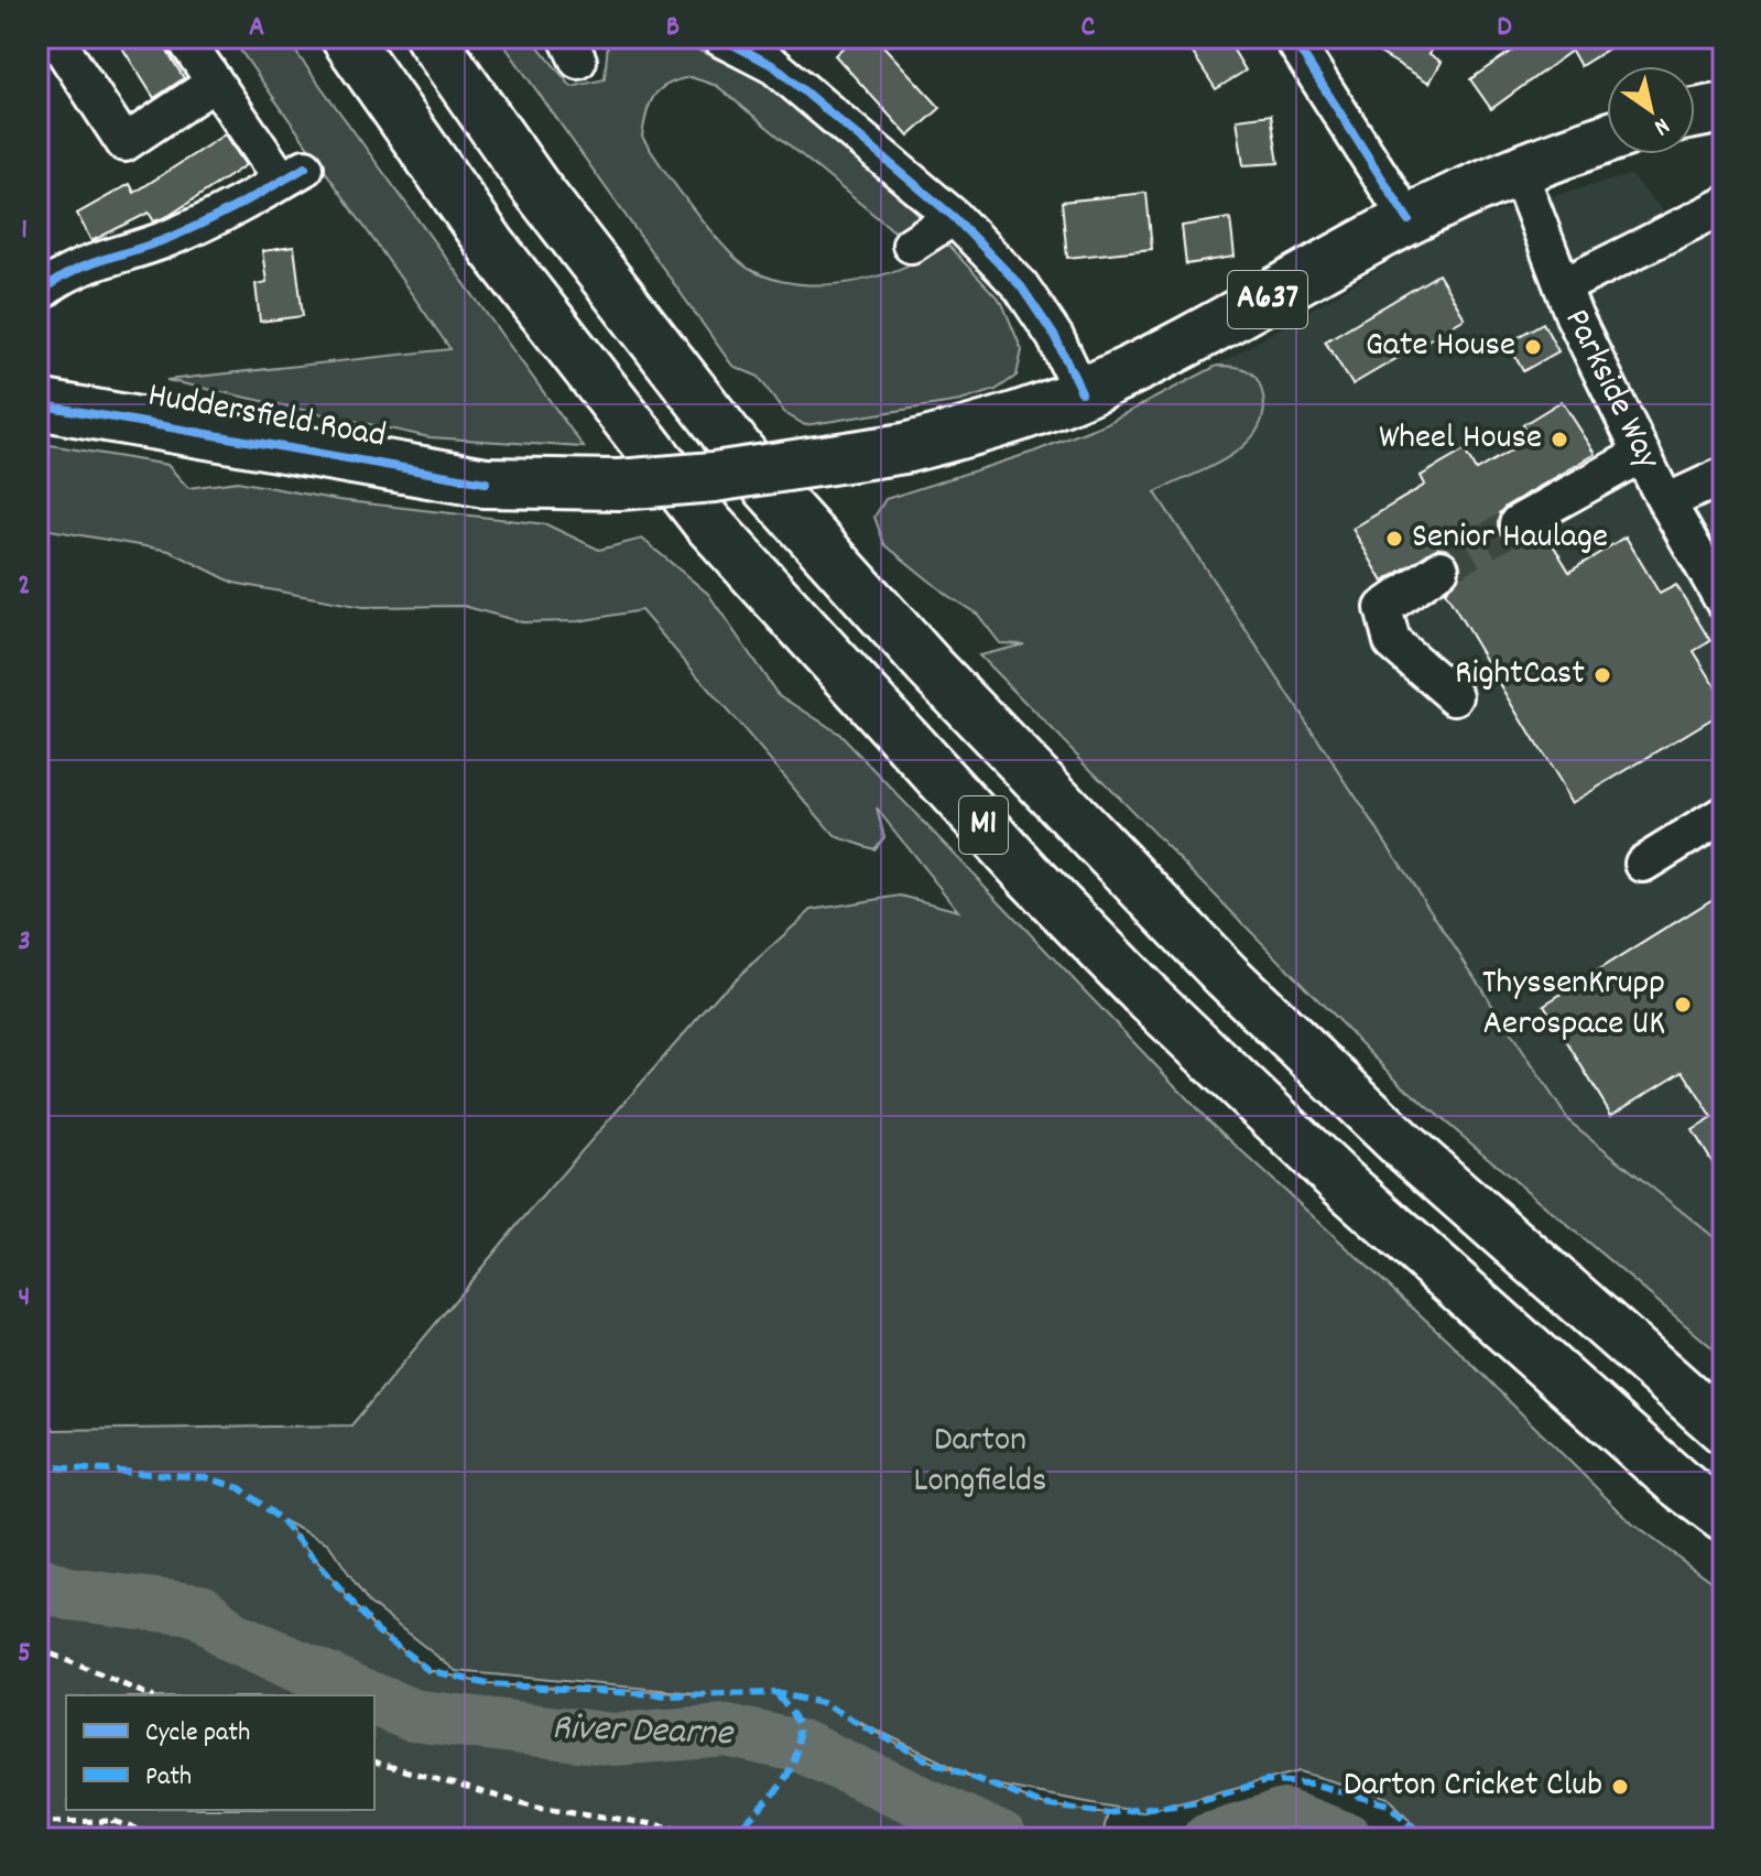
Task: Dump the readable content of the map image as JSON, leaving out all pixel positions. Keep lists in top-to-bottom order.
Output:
{
  "streets": {
    "highway": ["A637", "Huddersfield Road", "M1"],
    "street": ["Parkside Way"]
  },
  "crossings": [
    ["Parkside Way", "Huddersfield Road"]
  ],
  "water": ["River Dearne"],
  "parks": ["Darton Longfields"],
  "places": [
    "Gate House",
    "Wheel House",
    "Senior Haulage",
    "RightCast",
    "ThyssenKrupp Aerospace UK",
    "Darton Cricket Club"
  ],
  "legend": ["Cycle path", "Path"],
  "north": "bottom right",
  "grid": {
    "columns": [
      "A",
      "B",
      "C",
      "D"
    ],
    "rows": [
      "1",
      "2",
      "3",
      "4",
      "5"
    ]
  }
}
